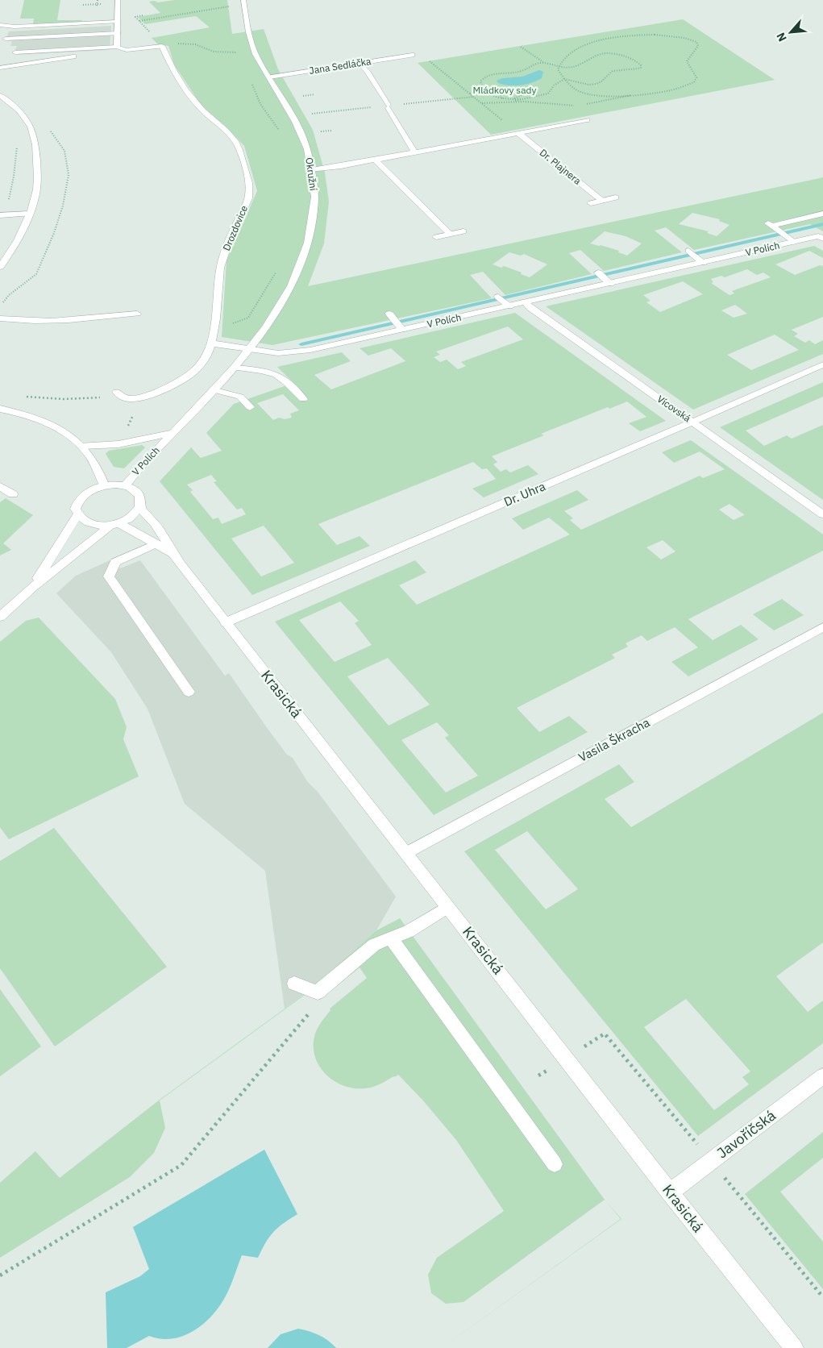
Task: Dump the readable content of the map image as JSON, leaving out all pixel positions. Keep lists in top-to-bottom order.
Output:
{
  "streets": {
    "street": [
      "Jana Sedláčka",
      "Dr. Plajnera",
      "Okružní",
      "Drozdovice",
      "V Polích",
      "Vícovská",
      "Dr. Uhra",
      "Krasická",
      "Vasila Škracha",
      "Javoříčská"
    ]
  },
  "crossings": [
    ["Jana Sedláčka", "Okružní"],
    ["Okružní", "V Polích"],
    ["V Polích", "Vícovská"],
    ["V Polích", "Krasická"],
    ["Vícovská", "Dr. Uhra"],
    ["Dr. Uhra", "Krasická"],
    ["Krasická", "Vasila Škracha"],
    ["Krasická", "Javoříčská"]
  ],
  "parks": ["Mládkovy sady"],
  "north": "bottom left"
}
